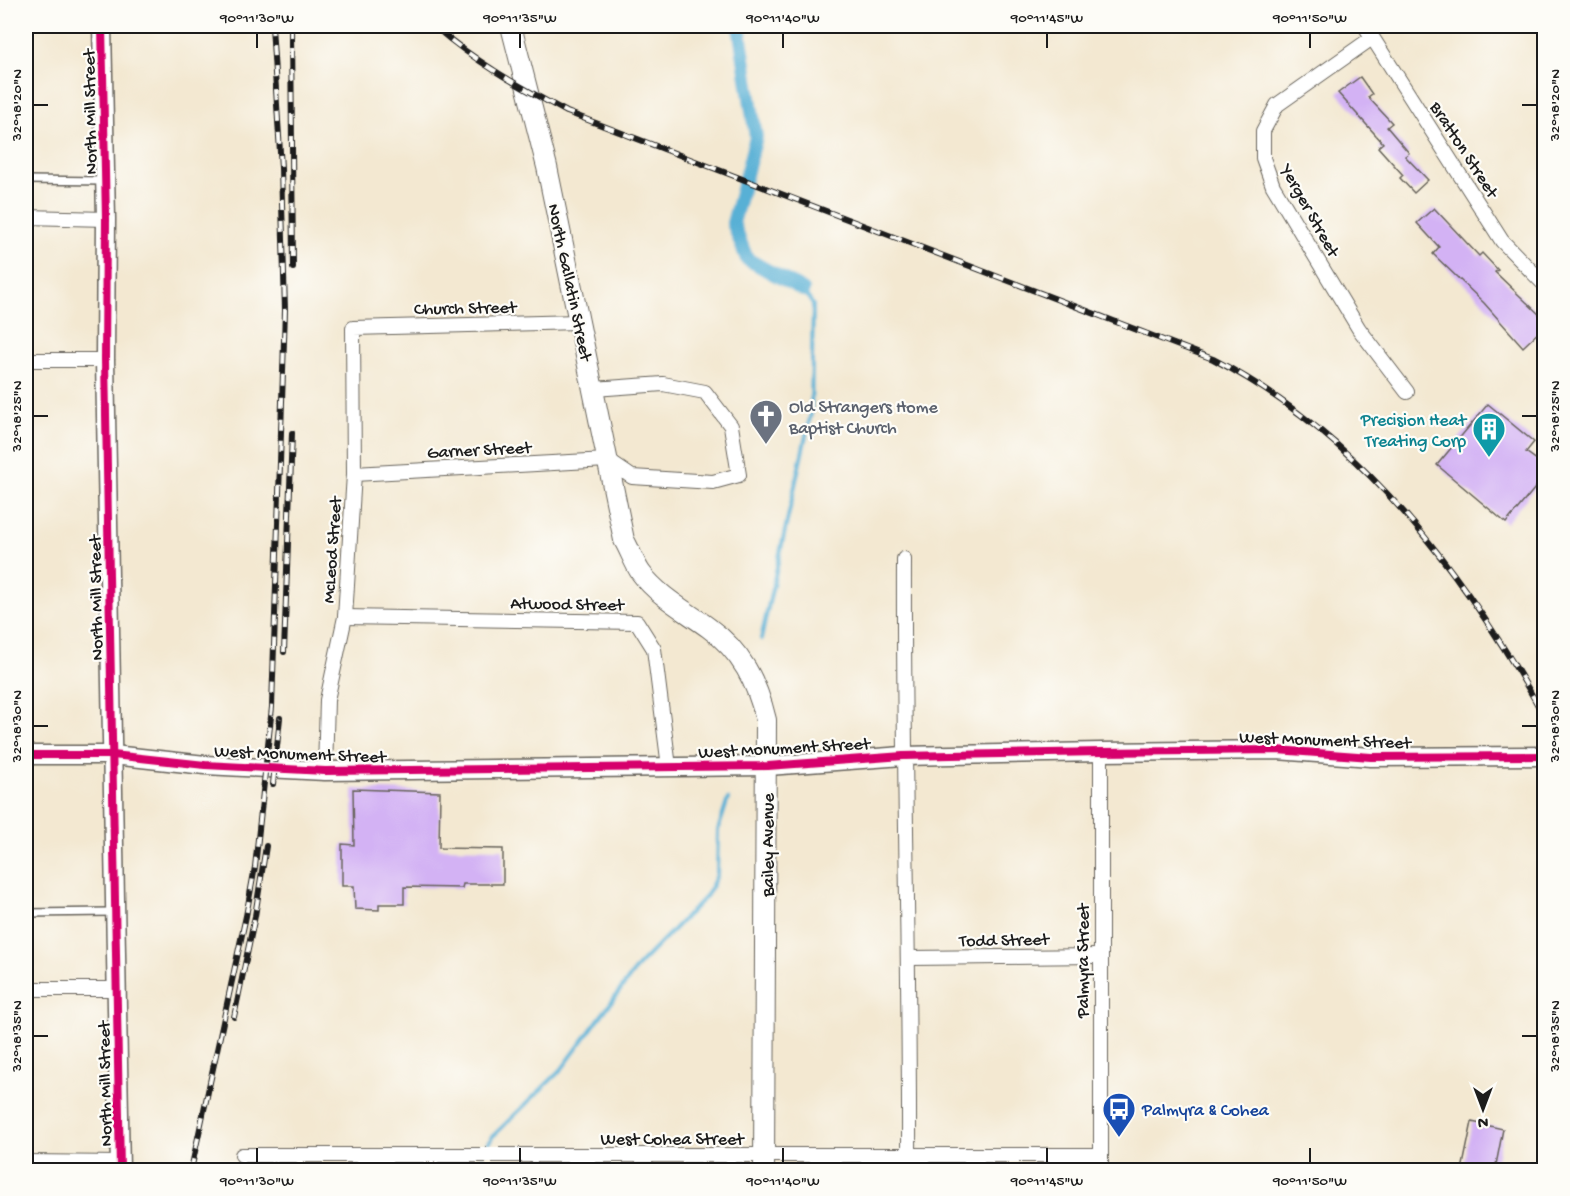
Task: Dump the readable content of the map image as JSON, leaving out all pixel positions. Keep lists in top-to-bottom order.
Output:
{
  "streets": {
    "main road": ["North Gallatin Street", "Bailey Avenue"],
    "street": [
      "North Mill Street",
      "Bratton Street",
      "Yerger Street",
      "Church Street",
      "Garner Street",
      "McLeod Street",
      "Atwood Street",
      "West Monument Street",
      "Todd Street",
      "Palmyra Street",
      "West Cohea Street"
    ]
  },
  "crossings": [
    ["North Mill Street", "West Monument Street"],
    ["Bratton Street", "Yerger Street"],
    ["North Gallatin Street", "Church Street"],
    ["North Gallatin Street", "Garner Street"],
    ["North Gallatin Street", "Bailey Avenue"],
    ["Church Street", "McLeod Street"],
    ["Garner Street", "McLeod Street"],
    ["McLeod Street", "Atwood Street"],
    ["McLeod Street", "West Monument Street"],
    ["Atwood Street", "West Monument Street"],
    ["West Monument Street", "Bailey Avenue"],
    ["West Monument Street", "Palmyra Street"],
    ["Bailey Avenue", "West Cohea Street"],
    ["Todd Street", "Palmyra Street"],
    ["Palmyra Street", "West Cohea Street"]
  ],
  "places": {
    "church": ["Old Strangers Home Baptist Church"],
    "building": ["Precision Heat Treating Corp"],
    "bus stop": ["Palmyra & Cohea"]
  },
  "north": "bottom",
  "coordinates": [
    "90°11'30\"W",
    "90°11'35\"W",
    "90°11'40\"W",
    "90°11'45\"W",
    "90°11'50\"W",
    "32°18'20\"N",
    "32°18'25\"N",
    "32°18'30\"N",
    "32°18'35\"N"
  ]
}
